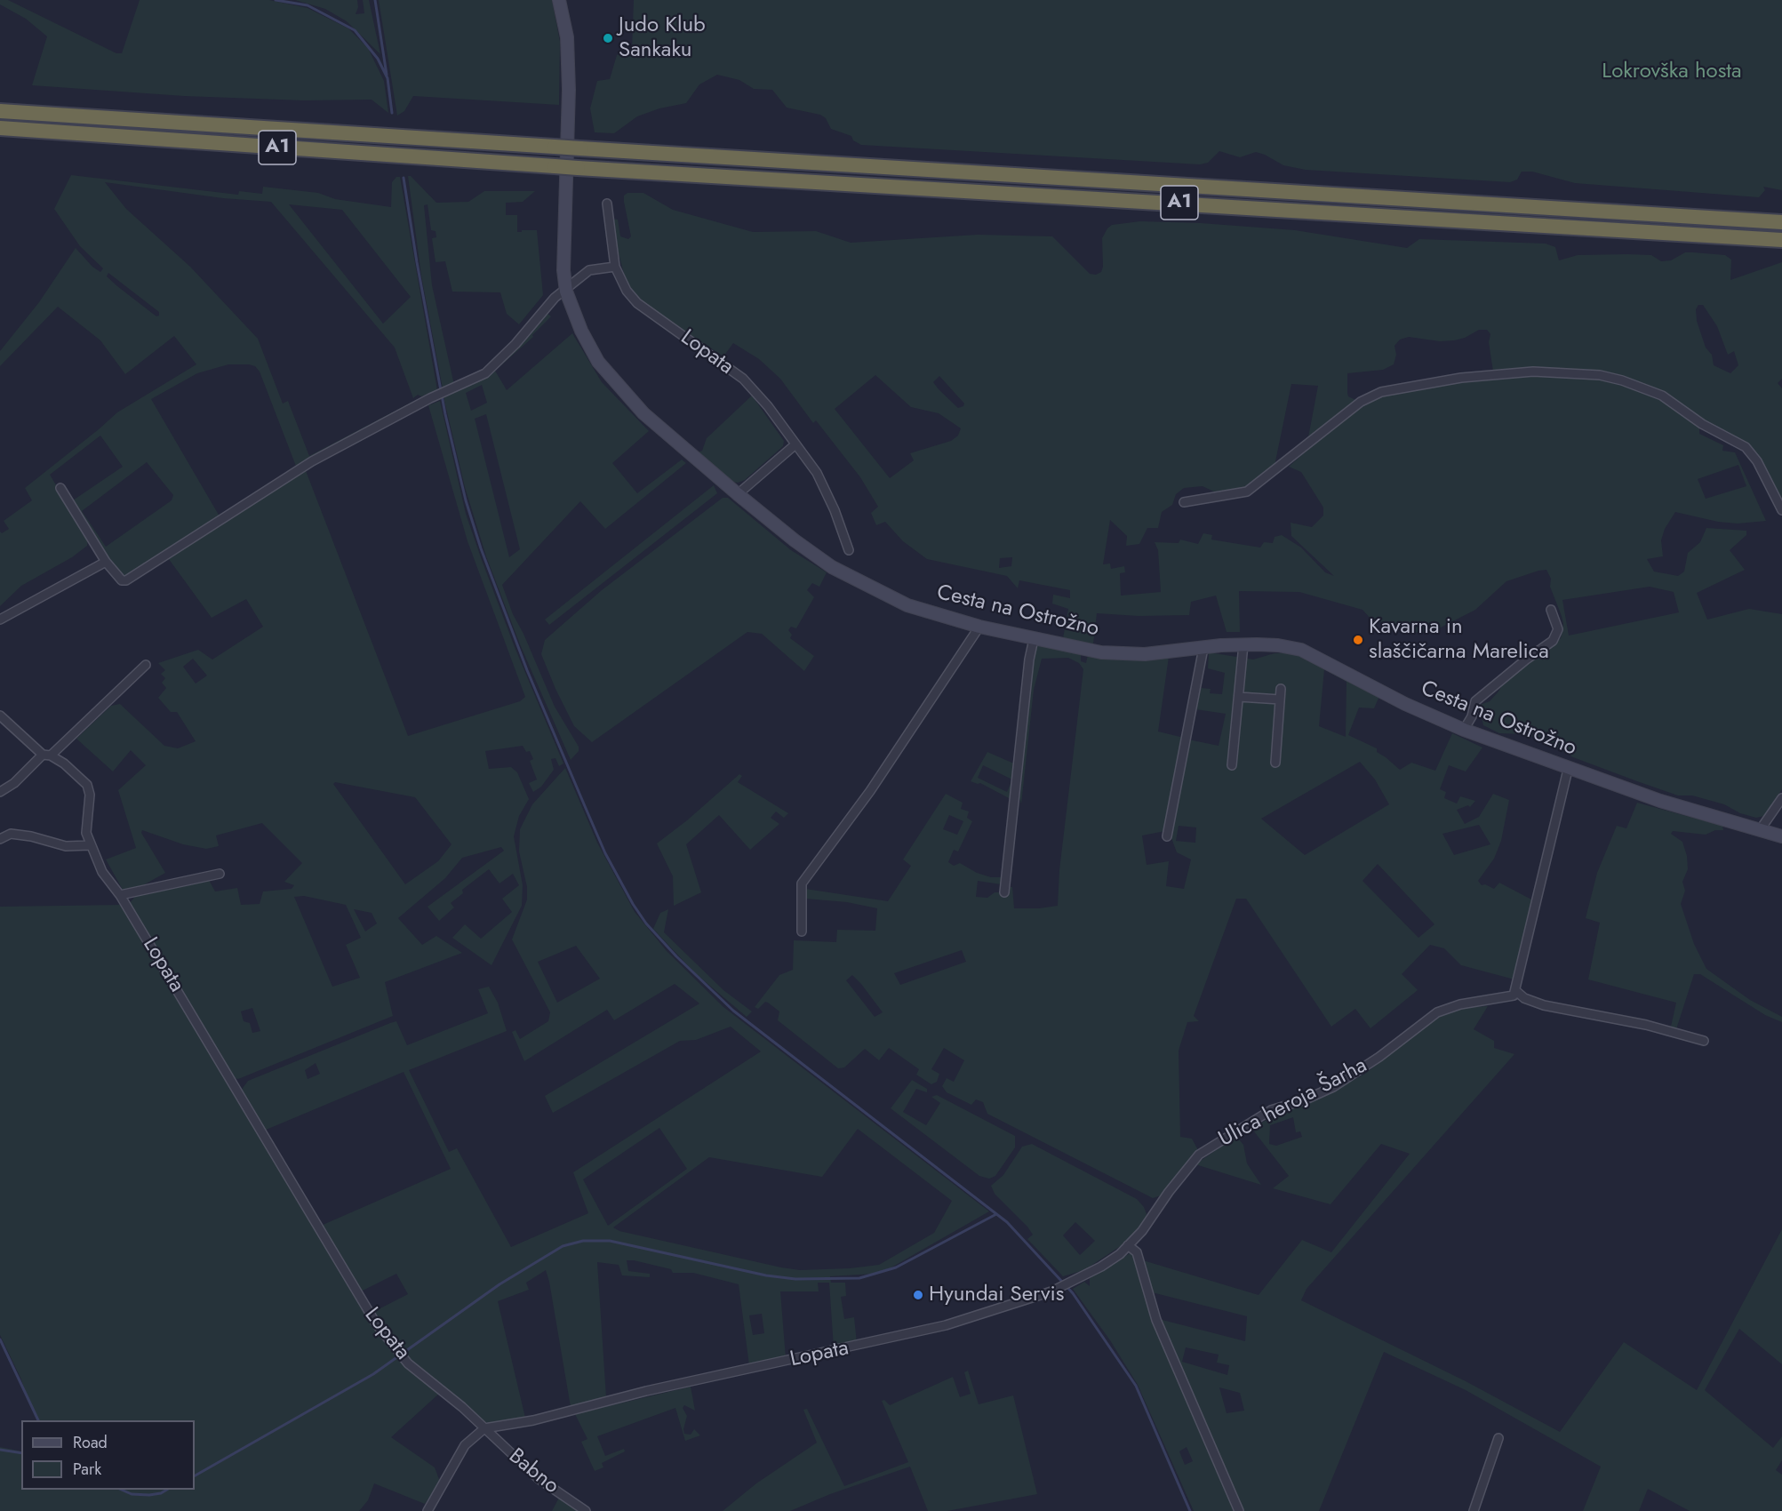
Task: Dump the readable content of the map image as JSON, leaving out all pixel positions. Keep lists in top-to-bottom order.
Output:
{
  "streets": {
    "highway": ["A1"],
    "street": [
      "Lopata",
      "Cesta na Ostrožno",
      "Ulica heroja Šarha",
      "Babno"
    ]
  },
  "crossings": [
    ["Lopata", "Ulica heroja Šarha"],
    ["Lopata", "Babno"]
  ],
  "parks": ["Lokrovška hosta"],
  "places": ["Judo Klub Sankaku", "Kavarna in slaščičarna Marelica", "Hyundai Servis"],
  "legend": ["Road", "Park"]
}
